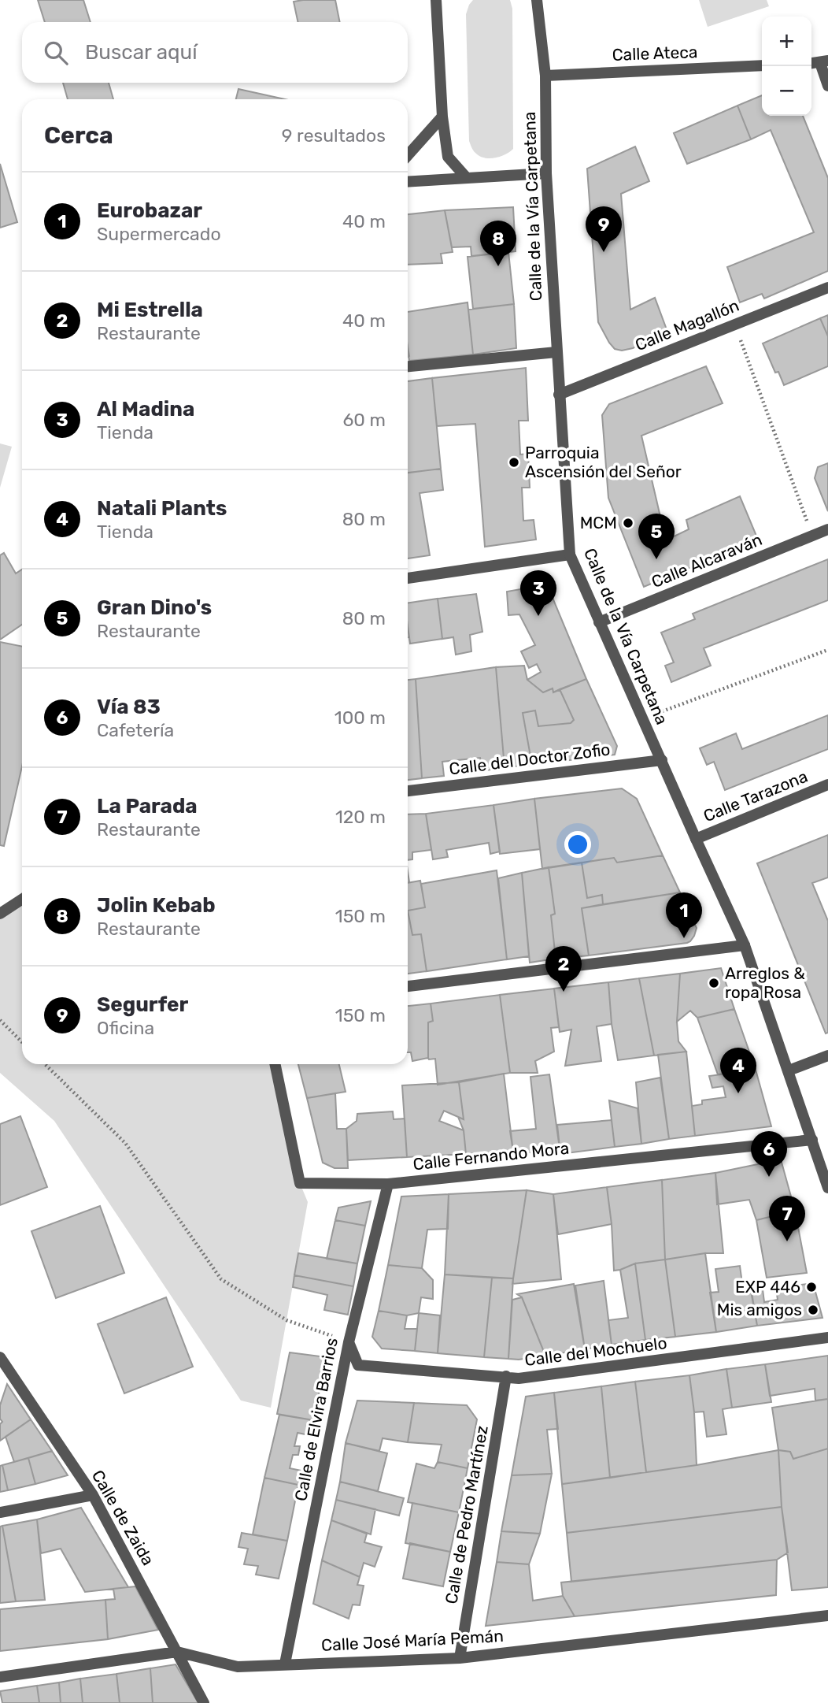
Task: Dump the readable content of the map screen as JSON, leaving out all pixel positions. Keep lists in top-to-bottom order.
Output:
{
  "streets": {
    "street": [
      "Calle Ateca",
      "Calle de la Vía Carpetana",
      "Calle Magallón",
      "Calle Alcaraván",
      "Calle del Doctor Zofio",
      "Calle Tarazona",
      "Calle Fernando Mora",
      "Calle del Mochuelo",
      "Calle de Elvira Barrios",
      "Calle de Pedro Martínez",
      "Calle de Zaida",
      "Calle José María Pemán"
    ]
  },
  "crossings": [
    ["Calle Ateca", "Calle de la Vía Carpetana"],
    ["Calle de la Vía Carpetana", "Calle Magallón"],
    ["Calle de la Vía Carpetana", "Calle Alcaraván"],
    ["Calle de la Vía Carpetana", "Calle del Doctor Zofio"],
    ["Calle de la Vía Carpetana", "Calle Tarazona"],
    ["Calle de la Vía Carpetana", "Calle Fernando Mora"],
    ["Calle Fernando Mora", "Calle de Elvira Barrios"],
    ["Calle del Mochuelo", "Calle de Elvira Barrios"],
    ["Calle del Mochuelo", "Calle de Pedro Martínez"],
    ["Calle de Elvira Barrios", "Calle José María Pemán"],
    ["Calle de Pedro Martínez", "Calle José María Pemán"],
    ["Calle de Zaida", "Calle José María Pemán"]
  ],
  "places": [
    "Parroquia Ascensión del Señor",
    "MCM",
    "Arreglos & ropa Rosa",
    "EXP 446",
    "Mis amigos"
  ],
  "page": {
    "map_buttons": ["+", "−"],
    "search": "Buscar aquí",
    "heading": ["Cerca", "9 resultados"],
    "list": [
      {
        "mark": "1",
        "name": "Eurobazar",
        "note": "Supermercado",
        "value": "40 m"
      },
      {
        "mark": "2",
        "name": "Mi Estrella",
        "note": "Restaurante",
        "value": "40 m"
      },
      {
        "mark": "3",
        "name": "Al Madina",
        "note": "Tienda",
        "value": "60 m"
      },
      {
        "mark": "4",
        "name": "Natali Plants",
        "note": "Tienda",
        "value": "80 m"
      },
      {
        "mark": "5",
        "name": "Gran Dino's",
        "note": "Restaurante",
        "value": "80 m"
      },
      {
        "mark": "6",
        "name": "Vía 83",
        "note": "Cafetería",
        "value": "100 m"
      },
      {
        "mark": "7",
        "name": "La Parada",
        "note": "Restaurante",
        "value": "120 m"
      },
      {
        "mark": "8",
        "name": "Jolin Kebab",
        "note": "Restaurante",
        "value": "150 m"
      },
      {
        "mark": "9",
        "name": "Segurfer",
        "note": "Oficina",
        "value": "150 m"
      }
    ],
    "pins": [
      "9",
      "8",
      "5",
      "3",
      "1",
      "2",
      "4",
      "6",
      "7"
    ]
  }
}
